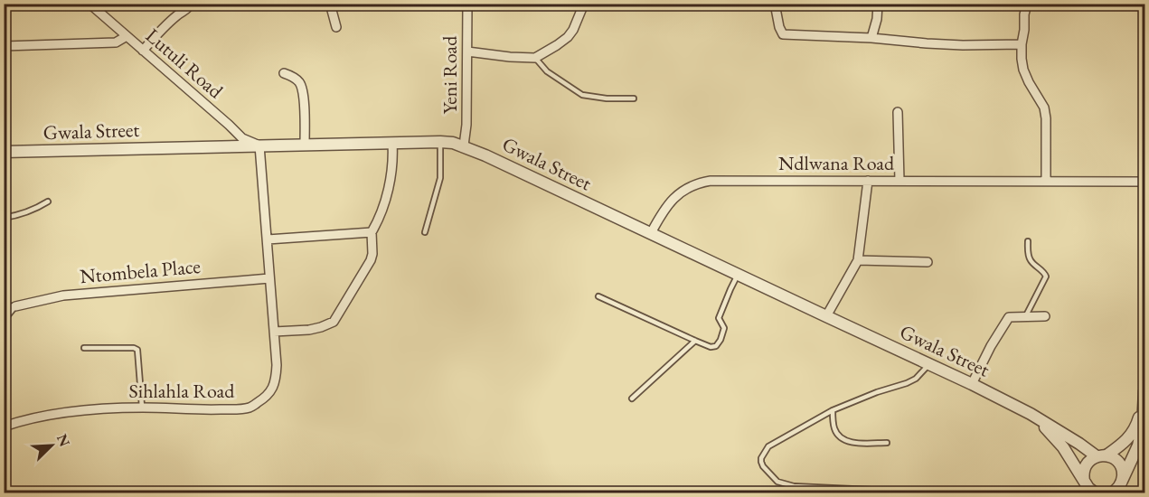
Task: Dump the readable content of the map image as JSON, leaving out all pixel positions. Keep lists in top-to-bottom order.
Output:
{
  "streets": {
    "street": [
      "Lutuli Road",
      "Yeni Road",
      "Gwala Street",
      "Ndlwana Road",
      "Ntombela Place",
      "Sihlahla Road"
    ]
  },
  "crossings": [
    ["Lutuli Road", "Gwala Street"],
    ["Lutuli Road", "Sihlahla Road"],
    ["Yeni Road", "Gwala Street"],
    ["Gwala Street", "Ndlwana Road"],
    ["Gwala Street", "Sihlahla Road"],
    ["Ntombela Place", "Sihlahla Road"]
  ],
  "north": "top right"
}
